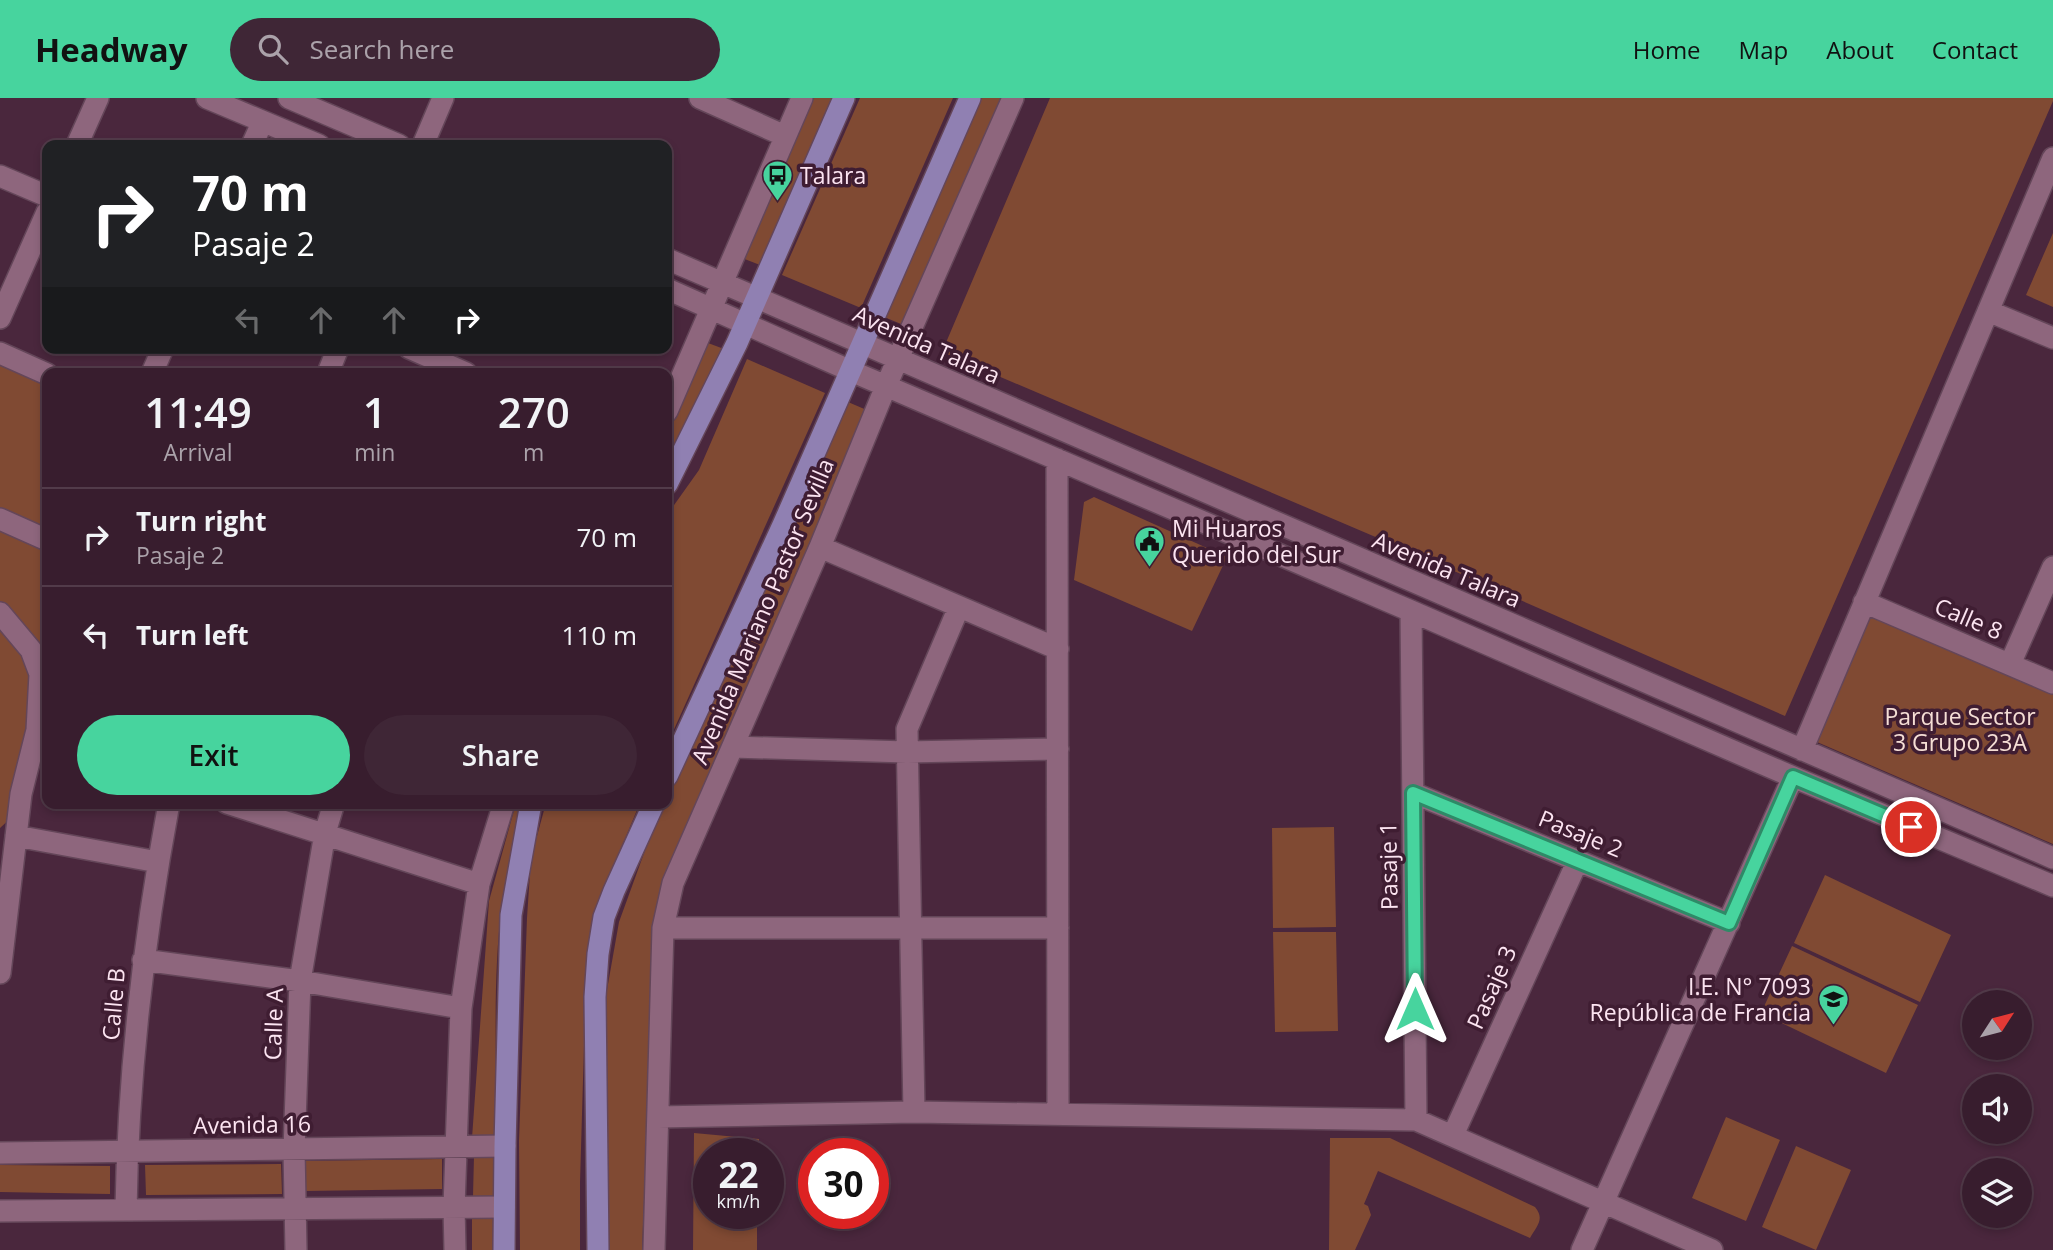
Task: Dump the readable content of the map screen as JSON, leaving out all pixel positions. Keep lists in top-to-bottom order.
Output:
{
  "streets": {
    "main road": ["Avenida Mariano Pastor Sevilla"],
    "street": [
      "Avenida Talara",
      "Calle 8",
      "Pasaje 2",
      "Pasaje 1",
      "Pasaje 3",
      "Calle B",
      "Calle A",
      "Avenida 16"
    ]
  },
  "crossings": [
    ["Avenida Talara", "Avenida Mariano Pastor Sevilla"],
    ["Pasaje 2", "Pasaje 1"],
    ["Pasaje 2", "Pasaje 3"],
    ["Calle B", "Avenida 16"],
    ["Calle A", "Avenida 16"]
  ],
  "parks": ["Parque Sector 3 Grupo 23A"],
  "places": {
    "bus stop": ["Talara"],
    "public building": ["Mi Huaros Querido del Sur"],
    "school or university": ["I.E. N° 7093 República de Francia"]
  },
  "north": "top right",
  "page": {
    "header": "Headway",
    "search": "Search here",
    "nav": [
      "Home",
      "Map",
      "About",
      "Contact"
    ],
    "turn": ["70 m", "Pasaje 2"],
    "eta": [
      "11:49",
      "Arrival",
      "1",
      "min",
      "270",
      "m"
    ],
    "list": [
      {
        "name": "Turn right",
        "note": "Pasaje 2",
        "value": "70 m"
      },
      {
        "name": "Turn left",
        "value": "110 m"
      }
    ],
    "buttons": ["Exit", "Share"],
    "speed": "22 km/h",
    "limit": "30"
  }
}
